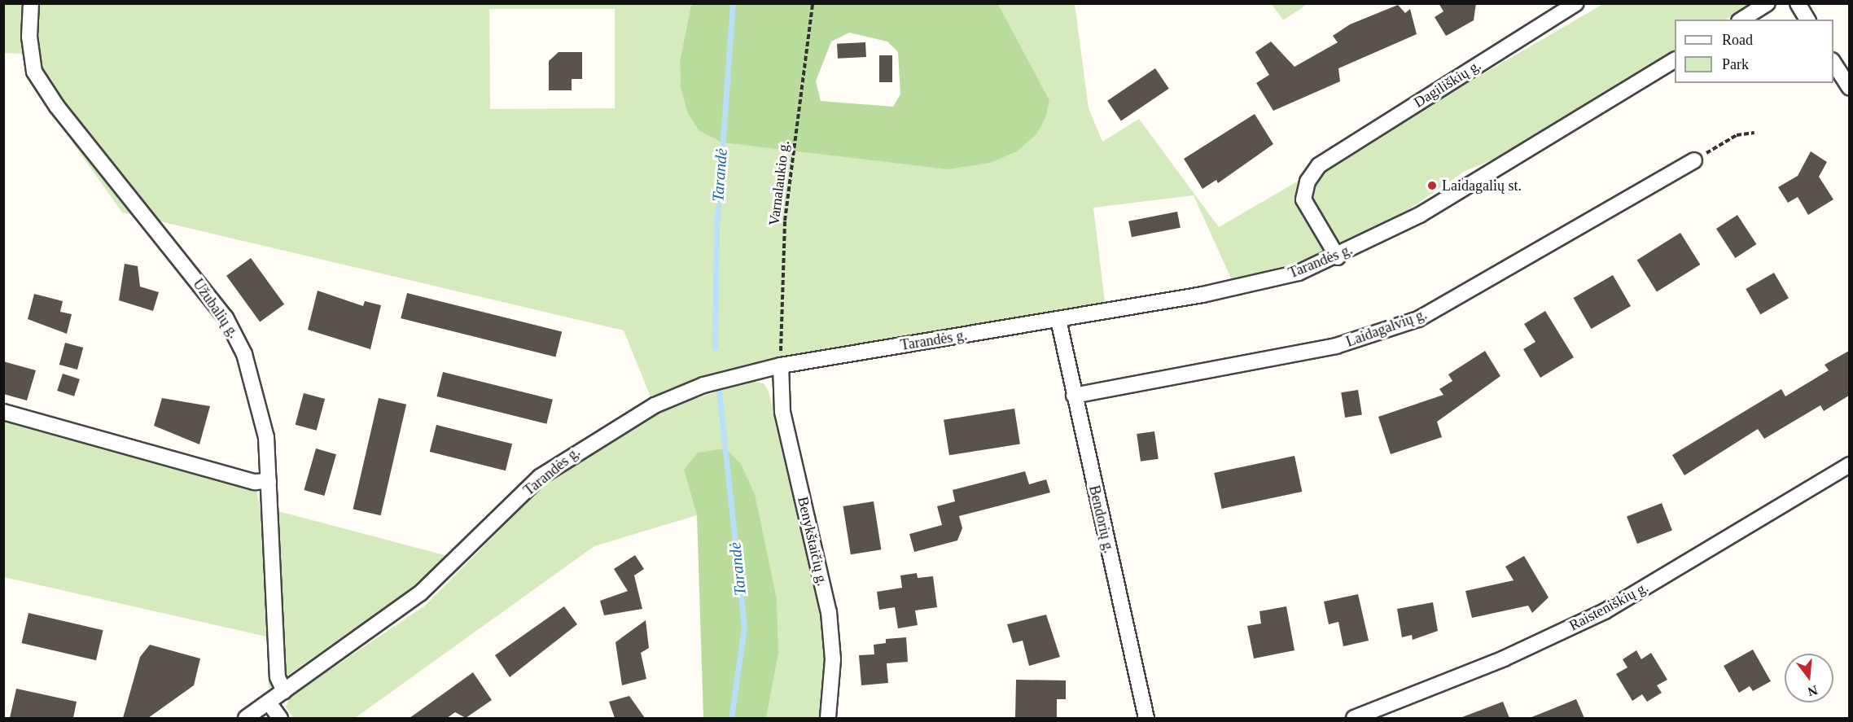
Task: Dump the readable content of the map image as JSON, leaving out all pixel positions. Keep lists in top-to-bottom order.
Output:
{
  "streets": {
    "street": [
      "Dagiliškių g.",
      "Tarandės g.",
      "Užubalių g.",
      "Laidagalvių g.",
      "Bendorių g.",
      "Benykštaičių g.",
      "Raisteniškių g."
    ],
    "path": ["Varnalaukio g."]
  },
  "crossings": [
    ["Dagiliškių g.", "Tarandės g."],
    ["Varnalaukio g.", "Tarandės g."],
    ["Varnalaukio g.", "Benykštaičių g."],
    ["Tarandės g.", "Užubalių g."],
    ["Tarandės g.", "Bendorių g."],
    ["Tarandės g.", "Benykštaičių g."],
    ["Laidagalvių g.", "Bendorių g."]
  ],
  "water": ["Tarandė"],
  "places": ["Laidagalių st."],
  "legend": ["Road", "Park"],
  "north": "bottom"
}
